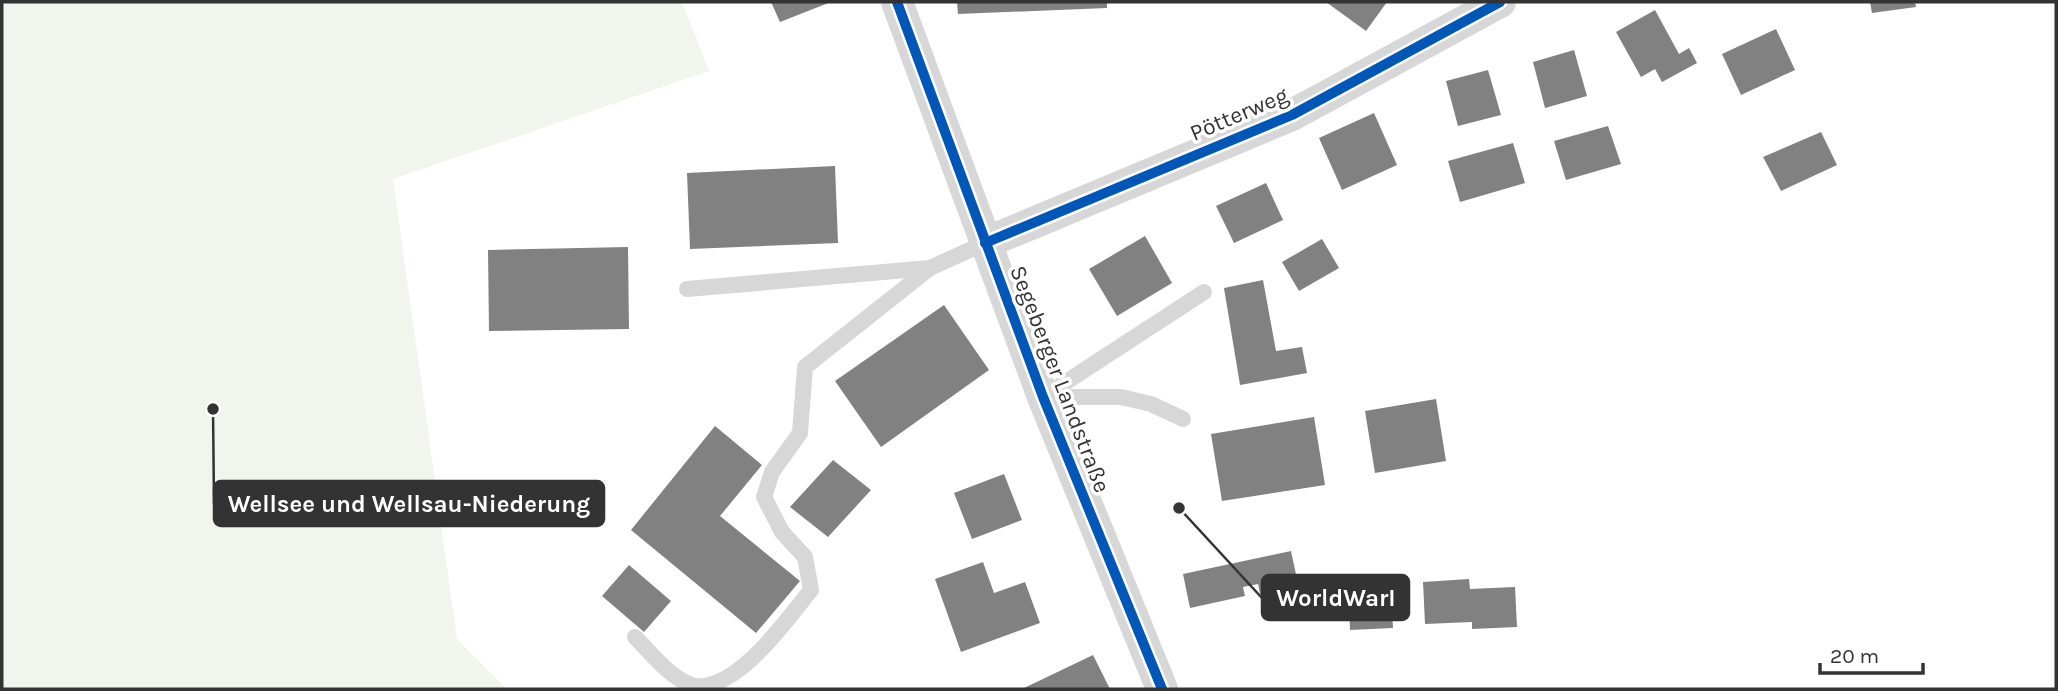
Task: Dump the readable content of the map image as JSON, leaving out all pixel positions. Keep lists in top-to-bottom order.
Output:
{
  "streets": {
    "street": ["Pötterweg", "Segeberger Landstraße"]
  },
  "crossings": [
    ["Pötterweg", "Segeberger Landstraße"]
  ],
  "places": ["Wellsee und Wellsau-Niederung", "WorldWarI"],
  "scale_bar": "20 m"
}
